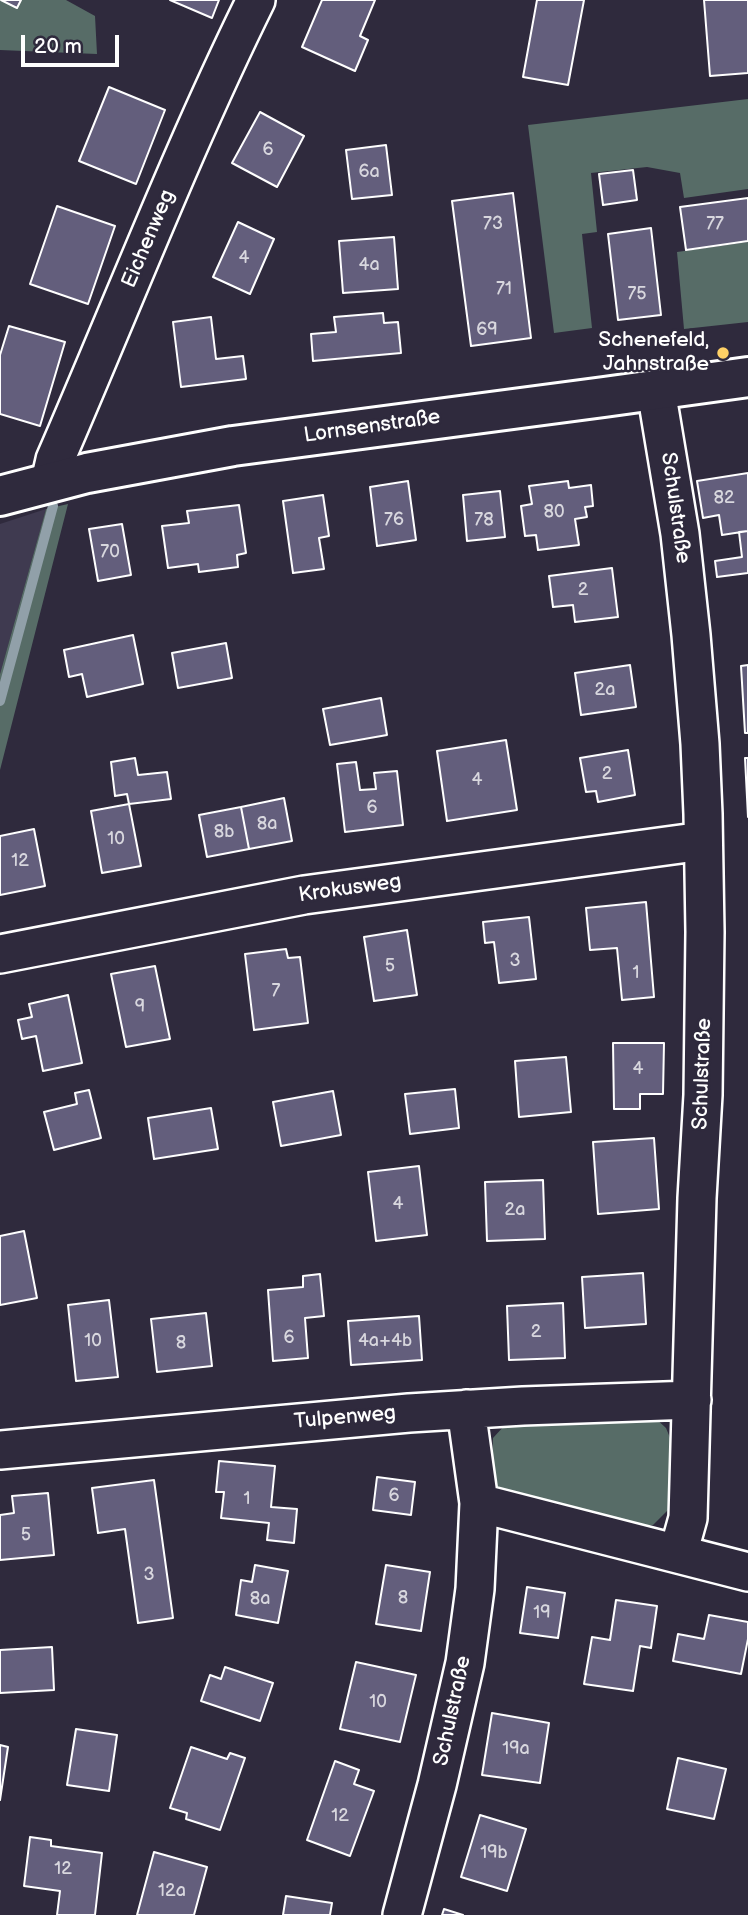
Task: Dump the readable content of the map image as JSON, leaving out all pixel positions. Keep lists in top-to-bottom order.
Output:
{
  "streets": {
    "street": [
      "Eichenweg",
      "Lornsenstraße",
      "Schulstraße",
      "Krokusweg",
      "Tulpenweg"
    ]
  },
  "crossings": [
    ["Eichenweg", "Lornsenstraße"],
    ["Lornsenstraße", "Schulstraße"],
    ["Schulstraße", "Krokusweg"],
    ["Schulstraße", "Tulpenweg"]
  ],
  "places": ["Schenefeld, Jahnstraße"],
  "house_numbers": [
    "6",
    "6a",
    "73",
    "77",
    "4",
    "4a",
    "71",
    "75",
    "69",
    "82",
    "80",
    "76",
    "78",
    "70",
    "2",
    "2a",
    "2",
    "4",
    "6",
    "8a",
    "8b",
    "10",
    "12",
    "3",
    "5",
    "1",
    "7",
    "9",
    "4",
    "4",
    "2a",
    "2",
    "6",
    "10",
    "4a+4b",
    "8",
    "6",
    "1",
    "5",
    "3",
    "8",
    "8a",
    "19",
    "10",
    "19a",
    "12",
    "19b",
    "12",
    "12a"
  ],
  "scale_bar": "20 m"
}
